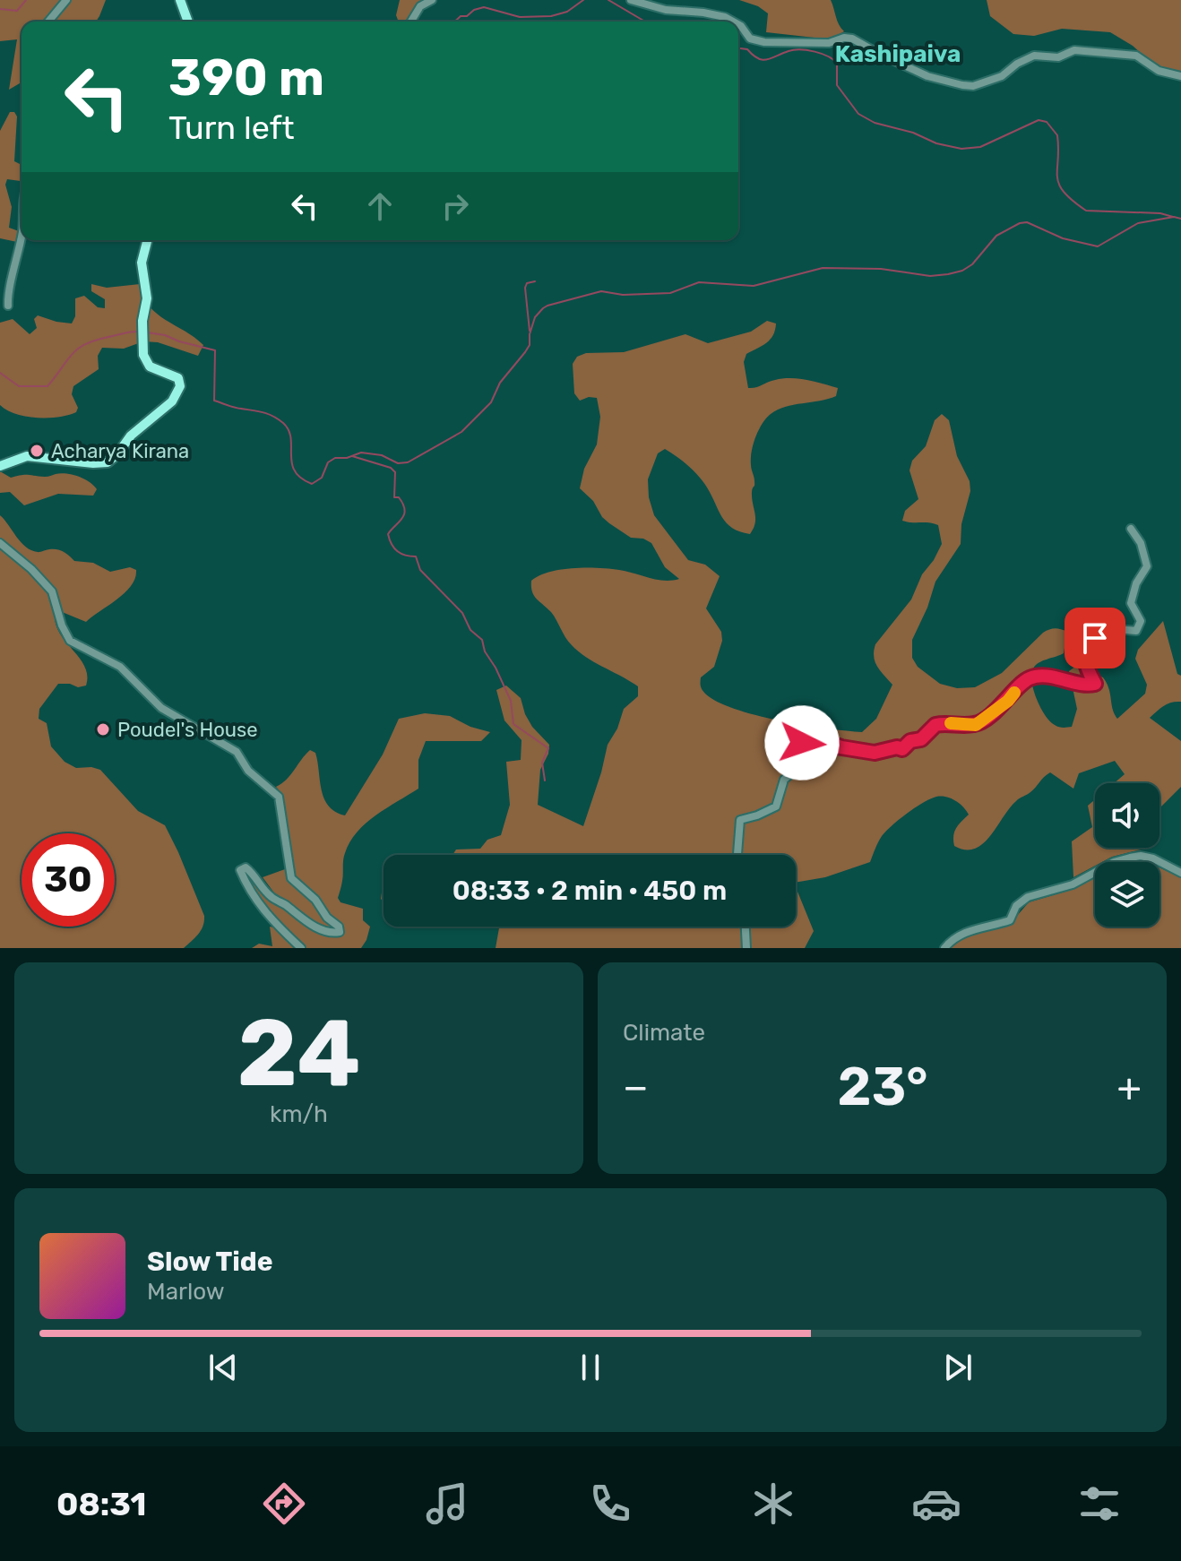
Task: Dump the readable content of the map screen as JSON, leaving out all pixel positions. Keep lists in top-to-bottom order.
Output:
{
  "districts": ["Kashipaiva"],
  "places": ["Acharya Kirana", "Poudel's House"],
  "page": {
    "turn": ["390 m", "Turn left"],
    "limit": "30",
    "trip": "08:33 · 2 min · 450 m",
    "tile": [
      ["24", "km/h"],
      "Climate"
    ],
    "heat": ["−", "23°", "+"],
    "song": ["Slow Tide", "Marlow"],
    "tabs": "08:31"
  }
}
